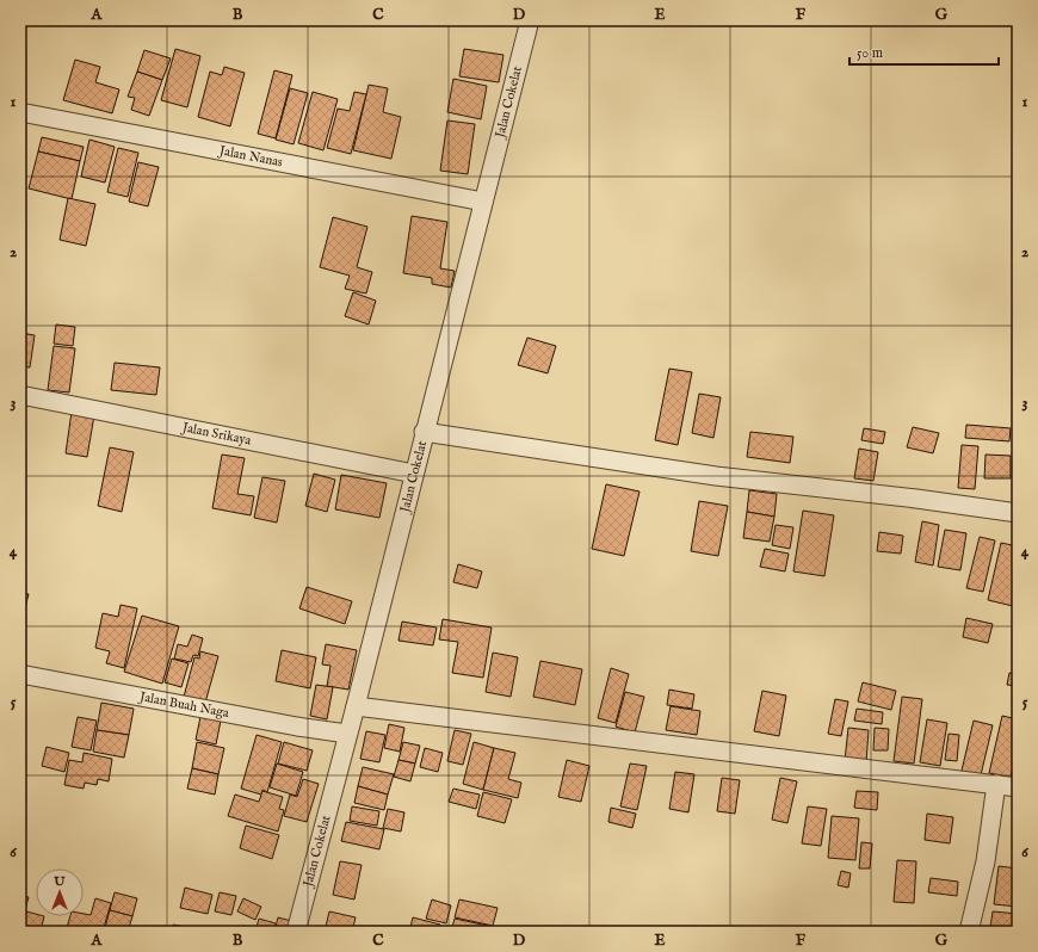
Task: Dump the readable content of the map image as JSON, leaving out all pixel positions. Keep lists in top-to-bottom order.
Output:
{
  "streets": {
    "street": [
      "Jalan Cokelat",
      "Jalan Nanas",
      "Jalan Srikaya",
      "Jalan Buah Naga"
    ]
  },
  "crossings": [
    ["Jalan Cokelat", "Jalan Nanas"],
    ["Jalan Cokelat", "Jalan Srikaya"],
    ["Jalan Cokelat", "Jalan Buah Naga"]
  ],
  "scale_bar": "50 m",
  "north": "top",
  "grid": {
    "columns": [
      "A",
      "B",
      "C",
      "D",
      "E",
      "F",
      "G"
    ],
    "rows": [
      "1",
      "2",
      "3",
      "4",
      "5",
      "6"
    ]
  }
}
